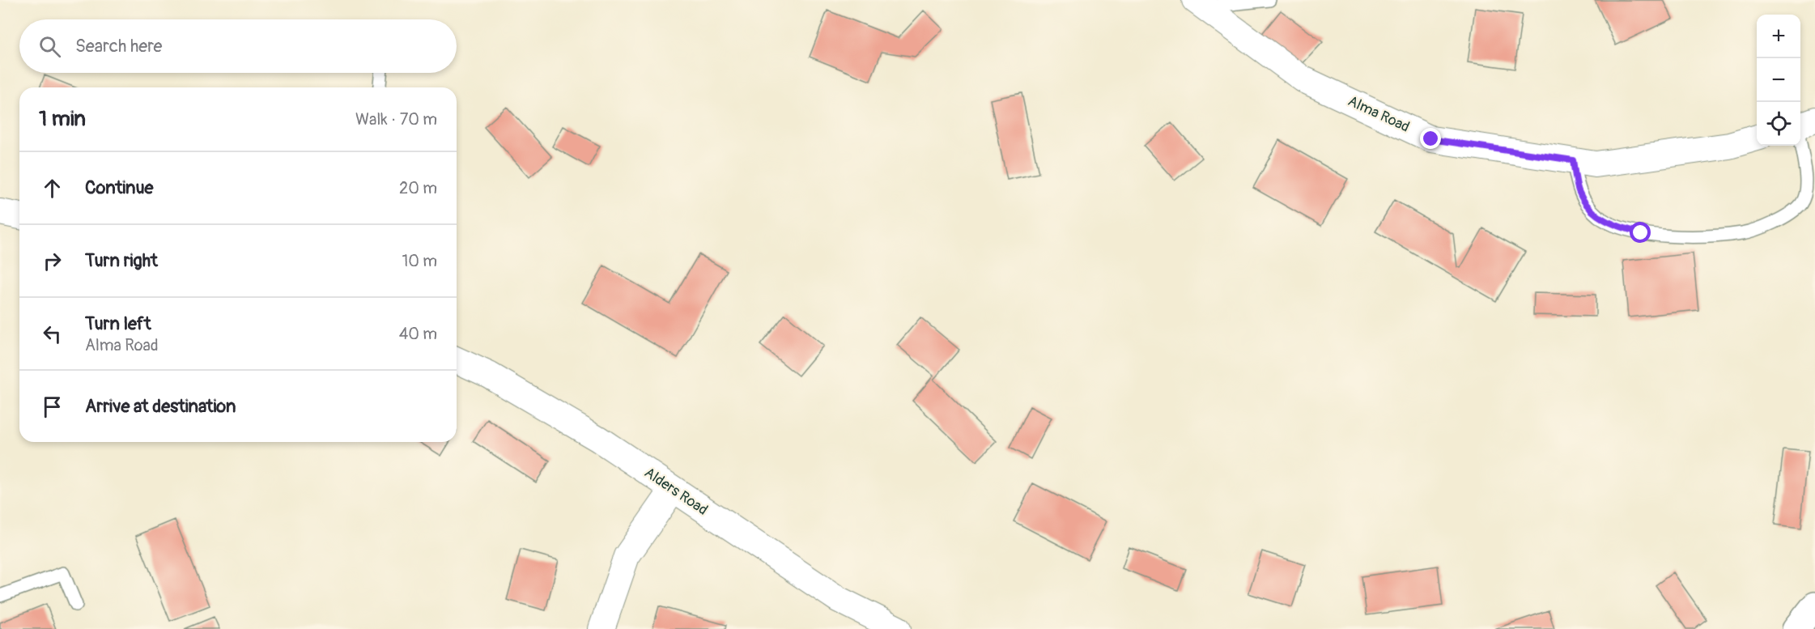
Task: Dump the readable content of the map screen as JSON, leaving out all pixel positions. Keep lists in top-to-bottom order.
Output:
{
  "streets": {
    "street": ["Alma Road", "Alders Road"]
  },
  "page": {
    "map_buttons": ["+", "−"],
    "search": "Search here",
    "heading": ["1 min", "Walk · 70 m"],
    "list": [
      ["Continue", "20 m"],
      ["Turn right", "10 m"],
      ["Turn left", "Alma Road", "40 m"],
      "Arrive at destination"
    ]
  }
}
